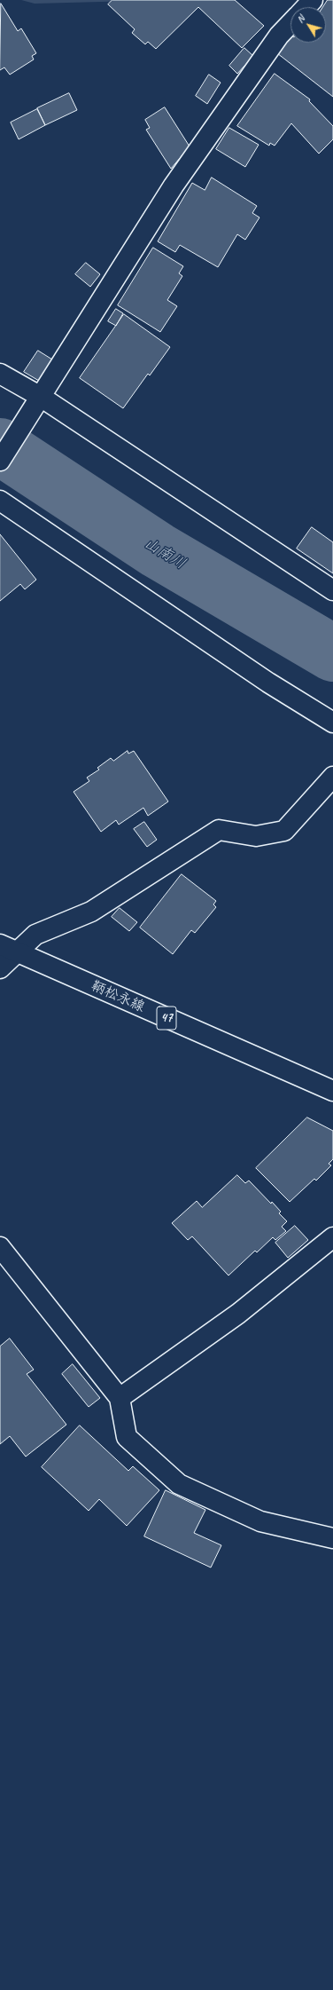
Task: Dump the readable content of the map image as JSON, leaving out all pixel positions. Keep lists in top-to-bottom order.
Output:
{
  "streets": {
    "street": ["鞆松永線", "47"]
  },
  "water": ["山南川"],
  "north": "top left"
}
